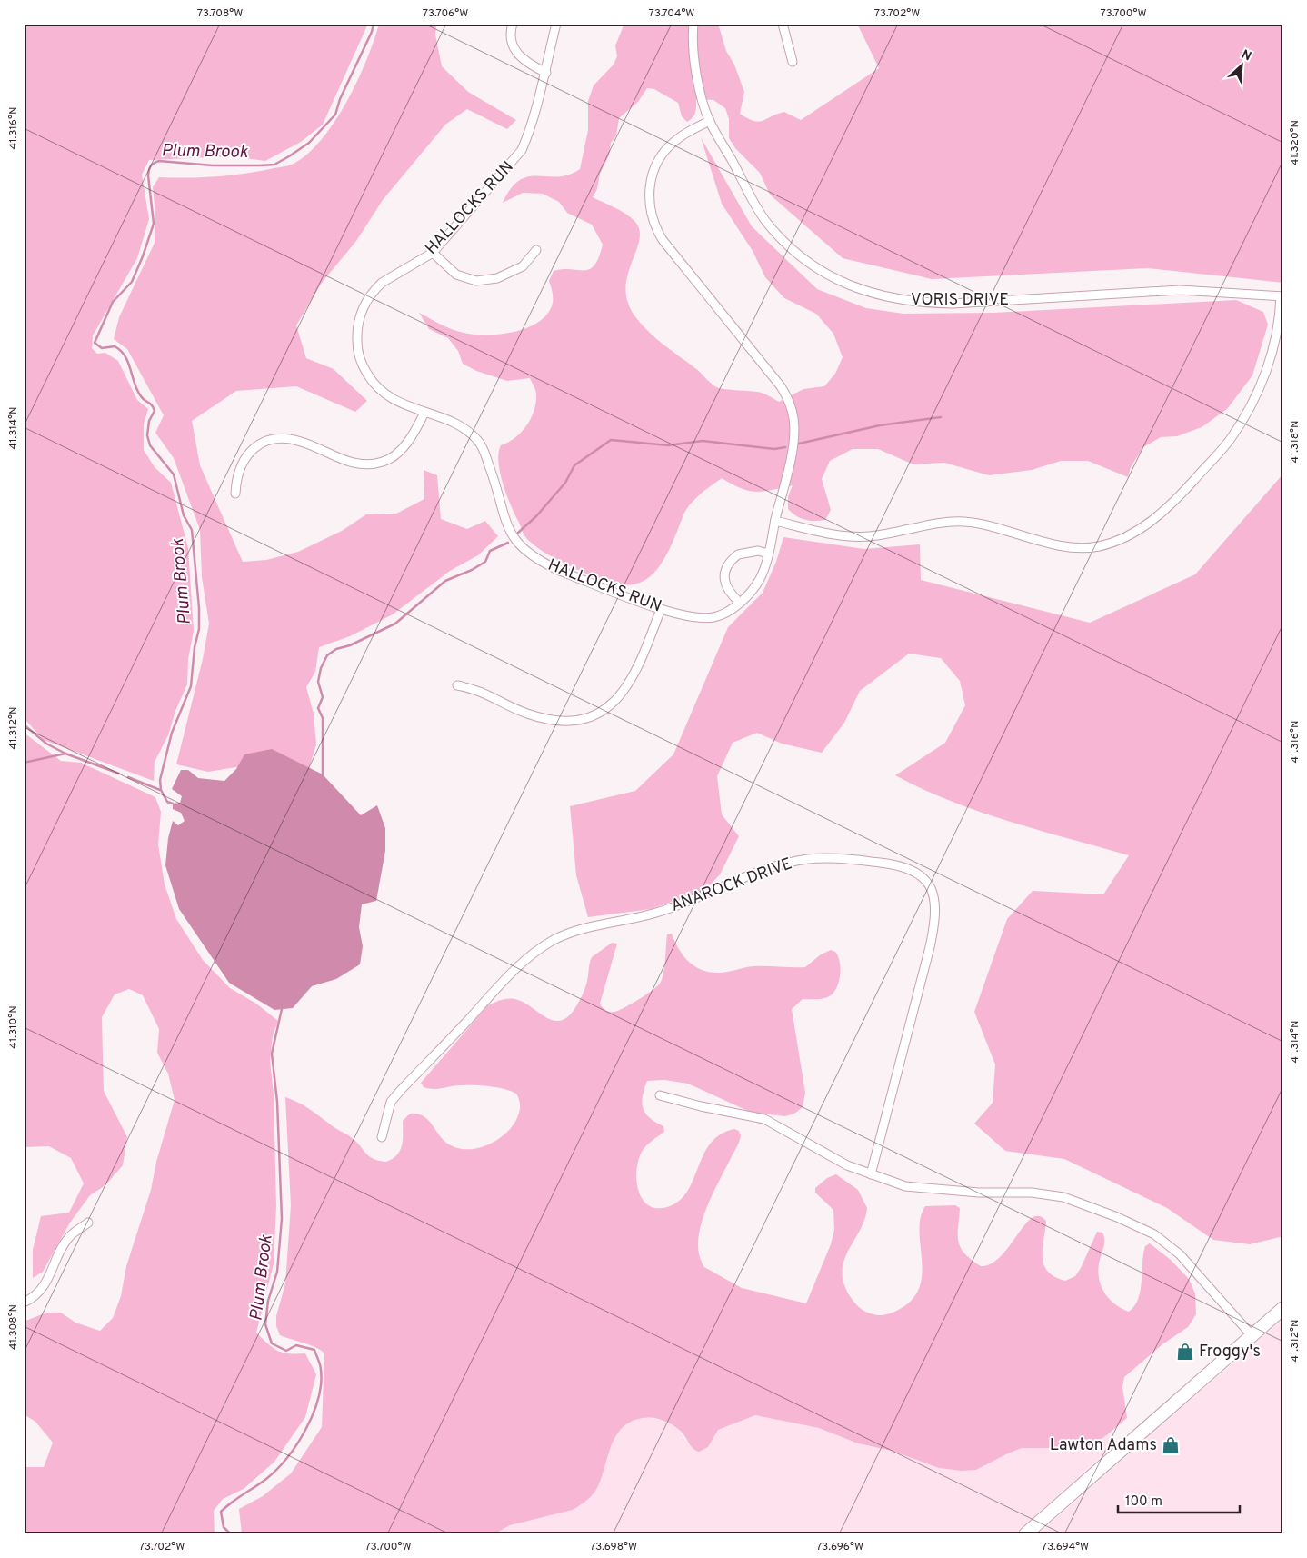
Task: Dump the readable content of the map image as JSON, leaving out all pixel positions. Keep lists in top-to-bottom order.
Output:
{
  "streets": {
    "street": ["HALLOCKS RUN", "VORIS DRIVE", "ANAROCK DRIVE"]
  },
  "crossings": [
    ["HALLOCKS RUN", "VORIS DRIVE"]
  ],
  "water": ["Plum Brook"],
  "places": {
    "shop": ["Froggy's", "Lawton Adams"]
  },
  "scale_bar": "100 m",
  "north": "top right",
  "coordinates": [
    "73.708°W",
    "73.706°W",
    "73.704°W",
    "73.702°W",
    "73.700°W",
    "41.316°N",
    "41.320°N",
    "41.314°N",
    "41.318°N",
    "41.312°N",
    "41.310°N",
    "41.308°N",
    "73.698°W",
    "73.696°W",
    "73.694°W"
  ]
}
